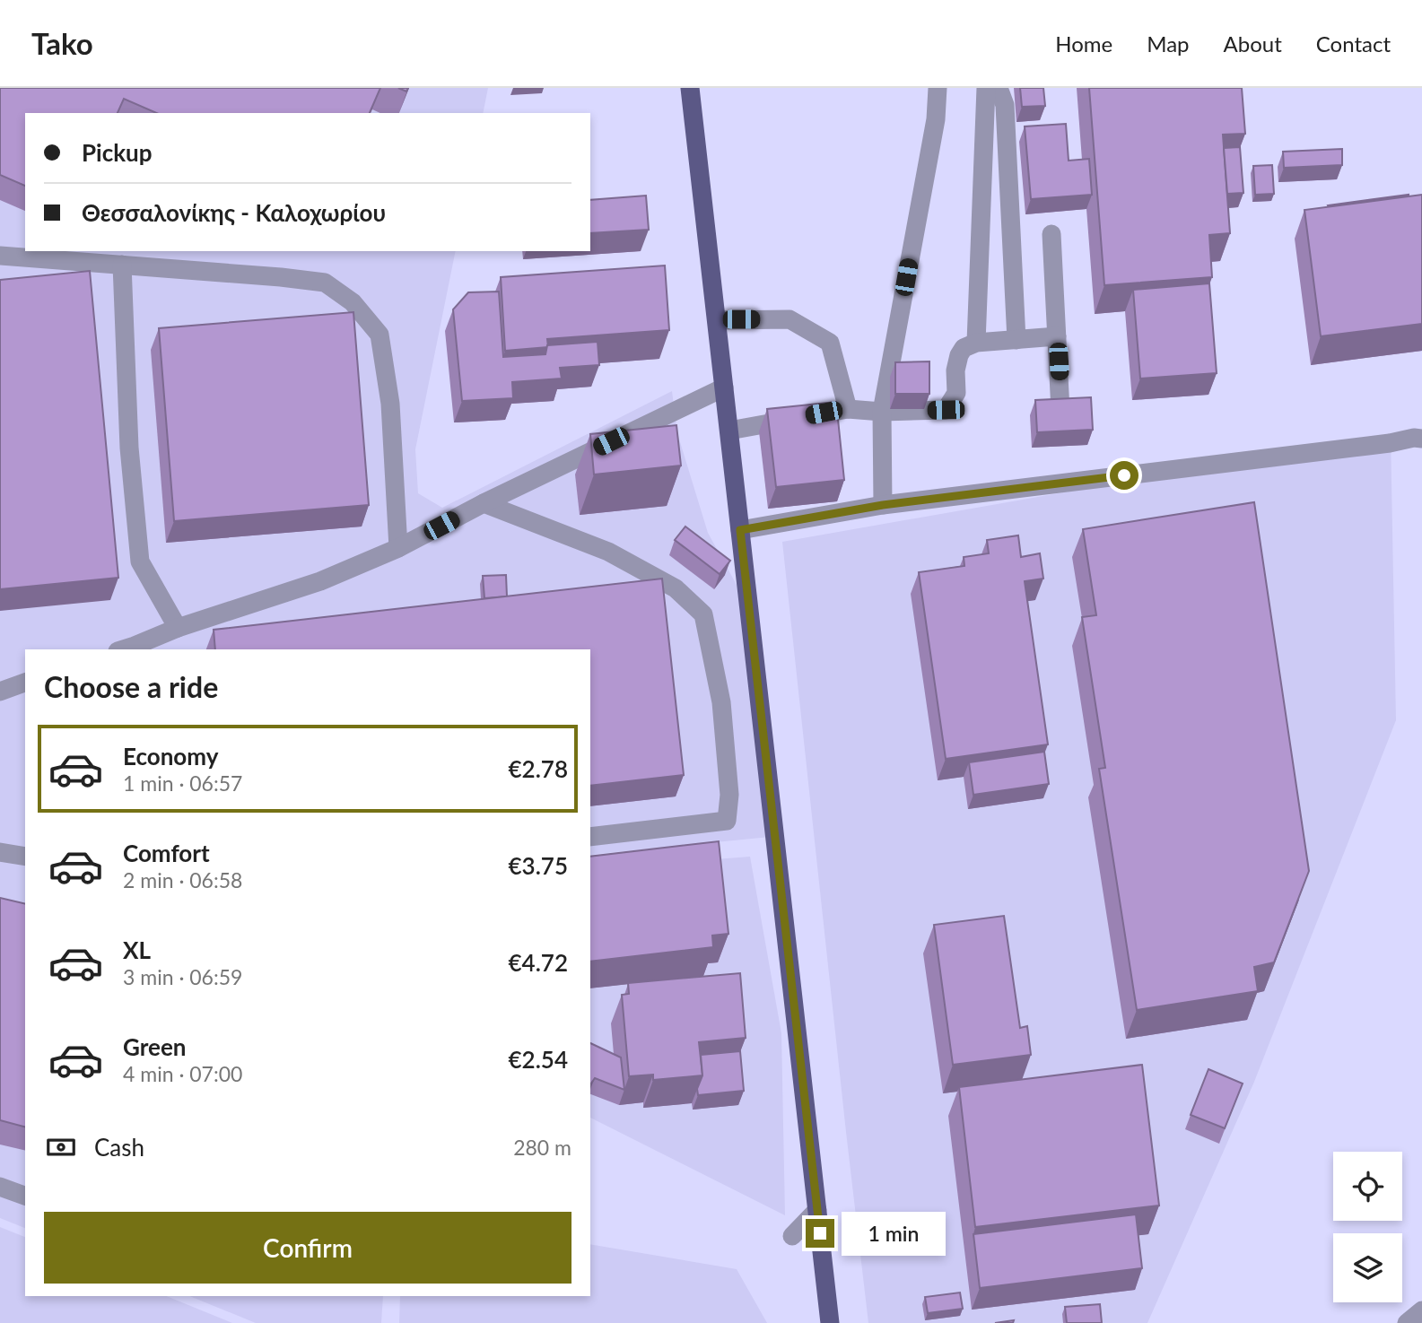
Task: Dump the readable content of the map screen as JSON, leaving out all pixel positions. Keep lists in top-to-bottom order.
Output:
{
  "page": {
    "header": "Tako",
    "nav": [
      "Home",
      "Map",
      "About",
      "Contact"
    ],
    "banner": ["Pickup", "Θεσσαλονίκης - Καλοχωρίου"],
    "heading": "Choose a ride",
    "list": [
      {
        "name": "Economy",
        "note": "1 min · 06:57",
        "value": "€2.78"
      },
      {
        "name": "Comfort",
        "note": "2 min · 06:58",
        "value": "€3.75"
      },
      {
        "name": "XL",
        "note": "3 min · 06:59",
        "value": "€4.72"
      },
      {
        "name": "Green",
        "note": "4 min · 07:00",
        "value": "€2.54"
      }
    ],
    "pay": ["Cash", "280 m"],
    "buttons": "Confirm",
    "bubble": "1 min"
  }
}
